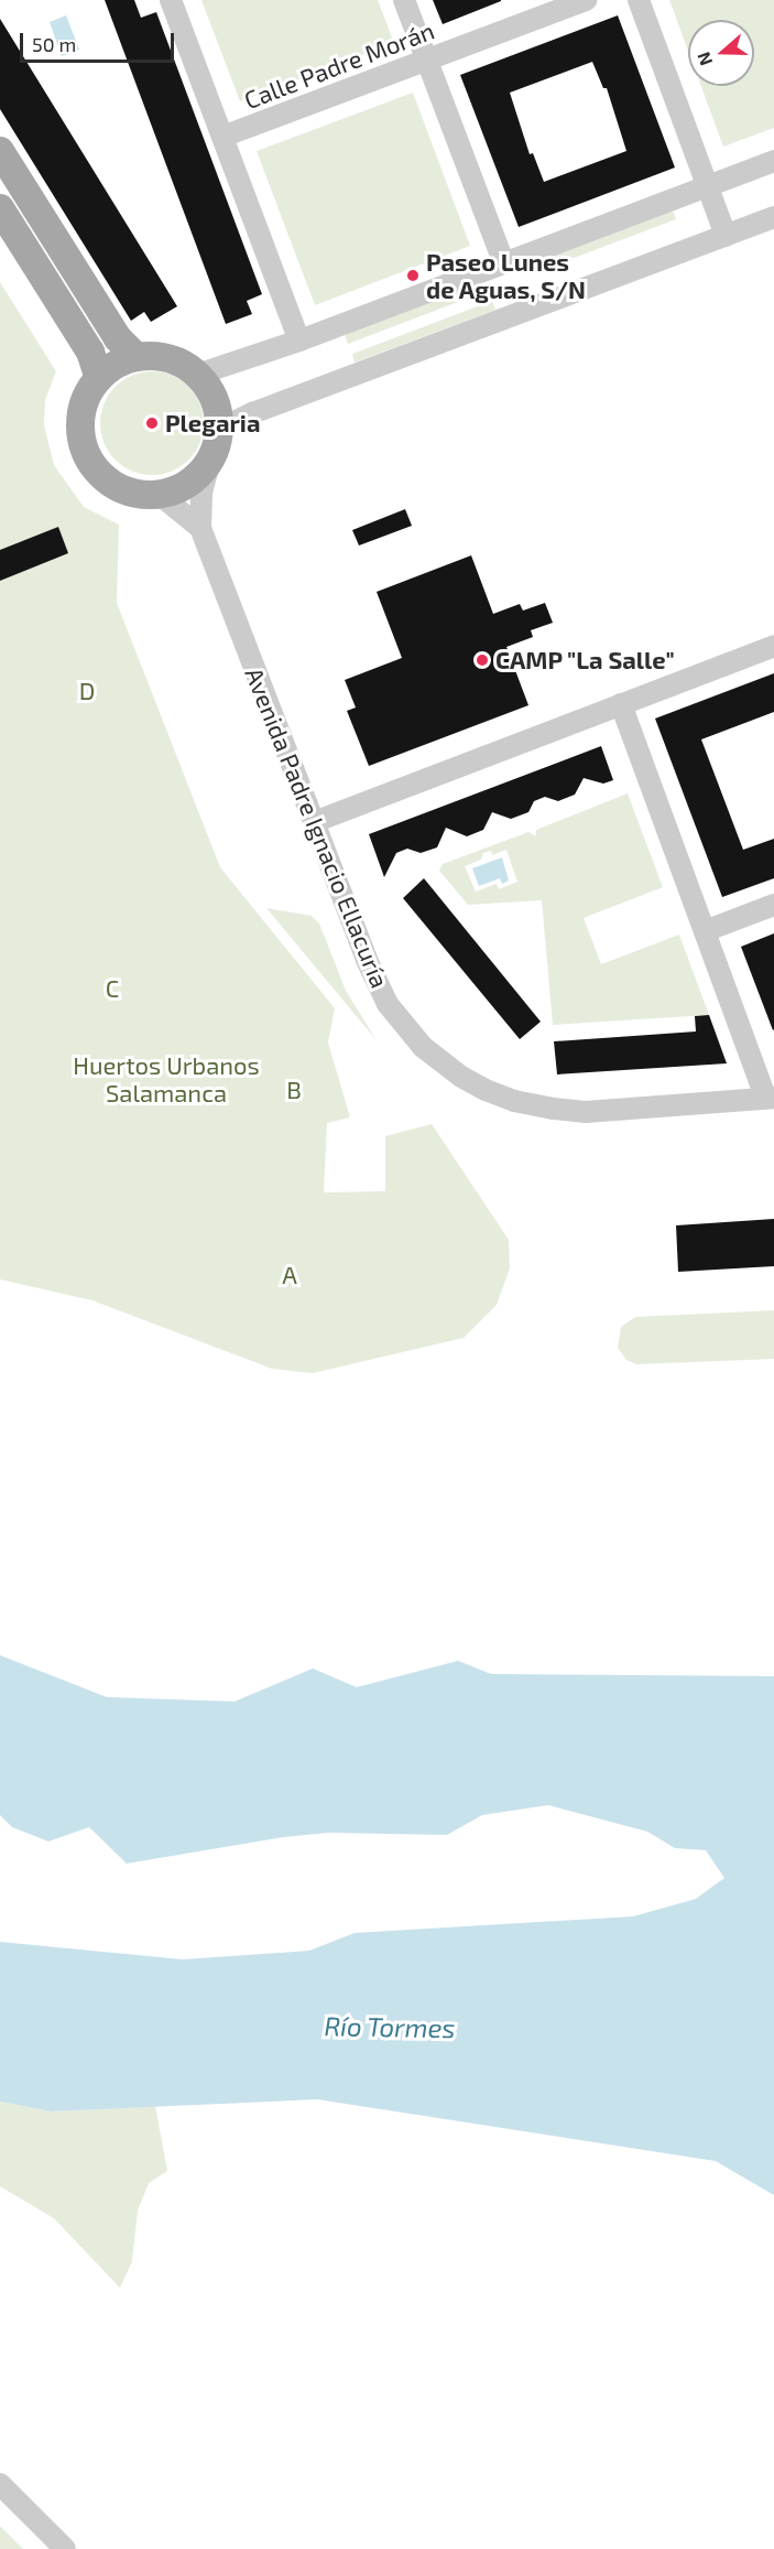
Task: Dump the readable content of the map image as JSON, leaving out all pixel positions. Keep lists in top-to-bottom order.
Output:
{
  "streets": {
    "street": ["Calle Padre Morán", "Avenida Padre Ignacio Ellacuría"]
  },
  "water": ["Río Tormes"],
  "parks": [
    "D",
    "C",
    "Huertos Urbanos Salamanca",
    "B",
    "A"
  ],
  "places": ["Paseo Lunes de Aguas, S/N", "Plegaria", "CAMP \"La Salle\""],
  "scale_bar": "50 m",
  "north": "left"
}
